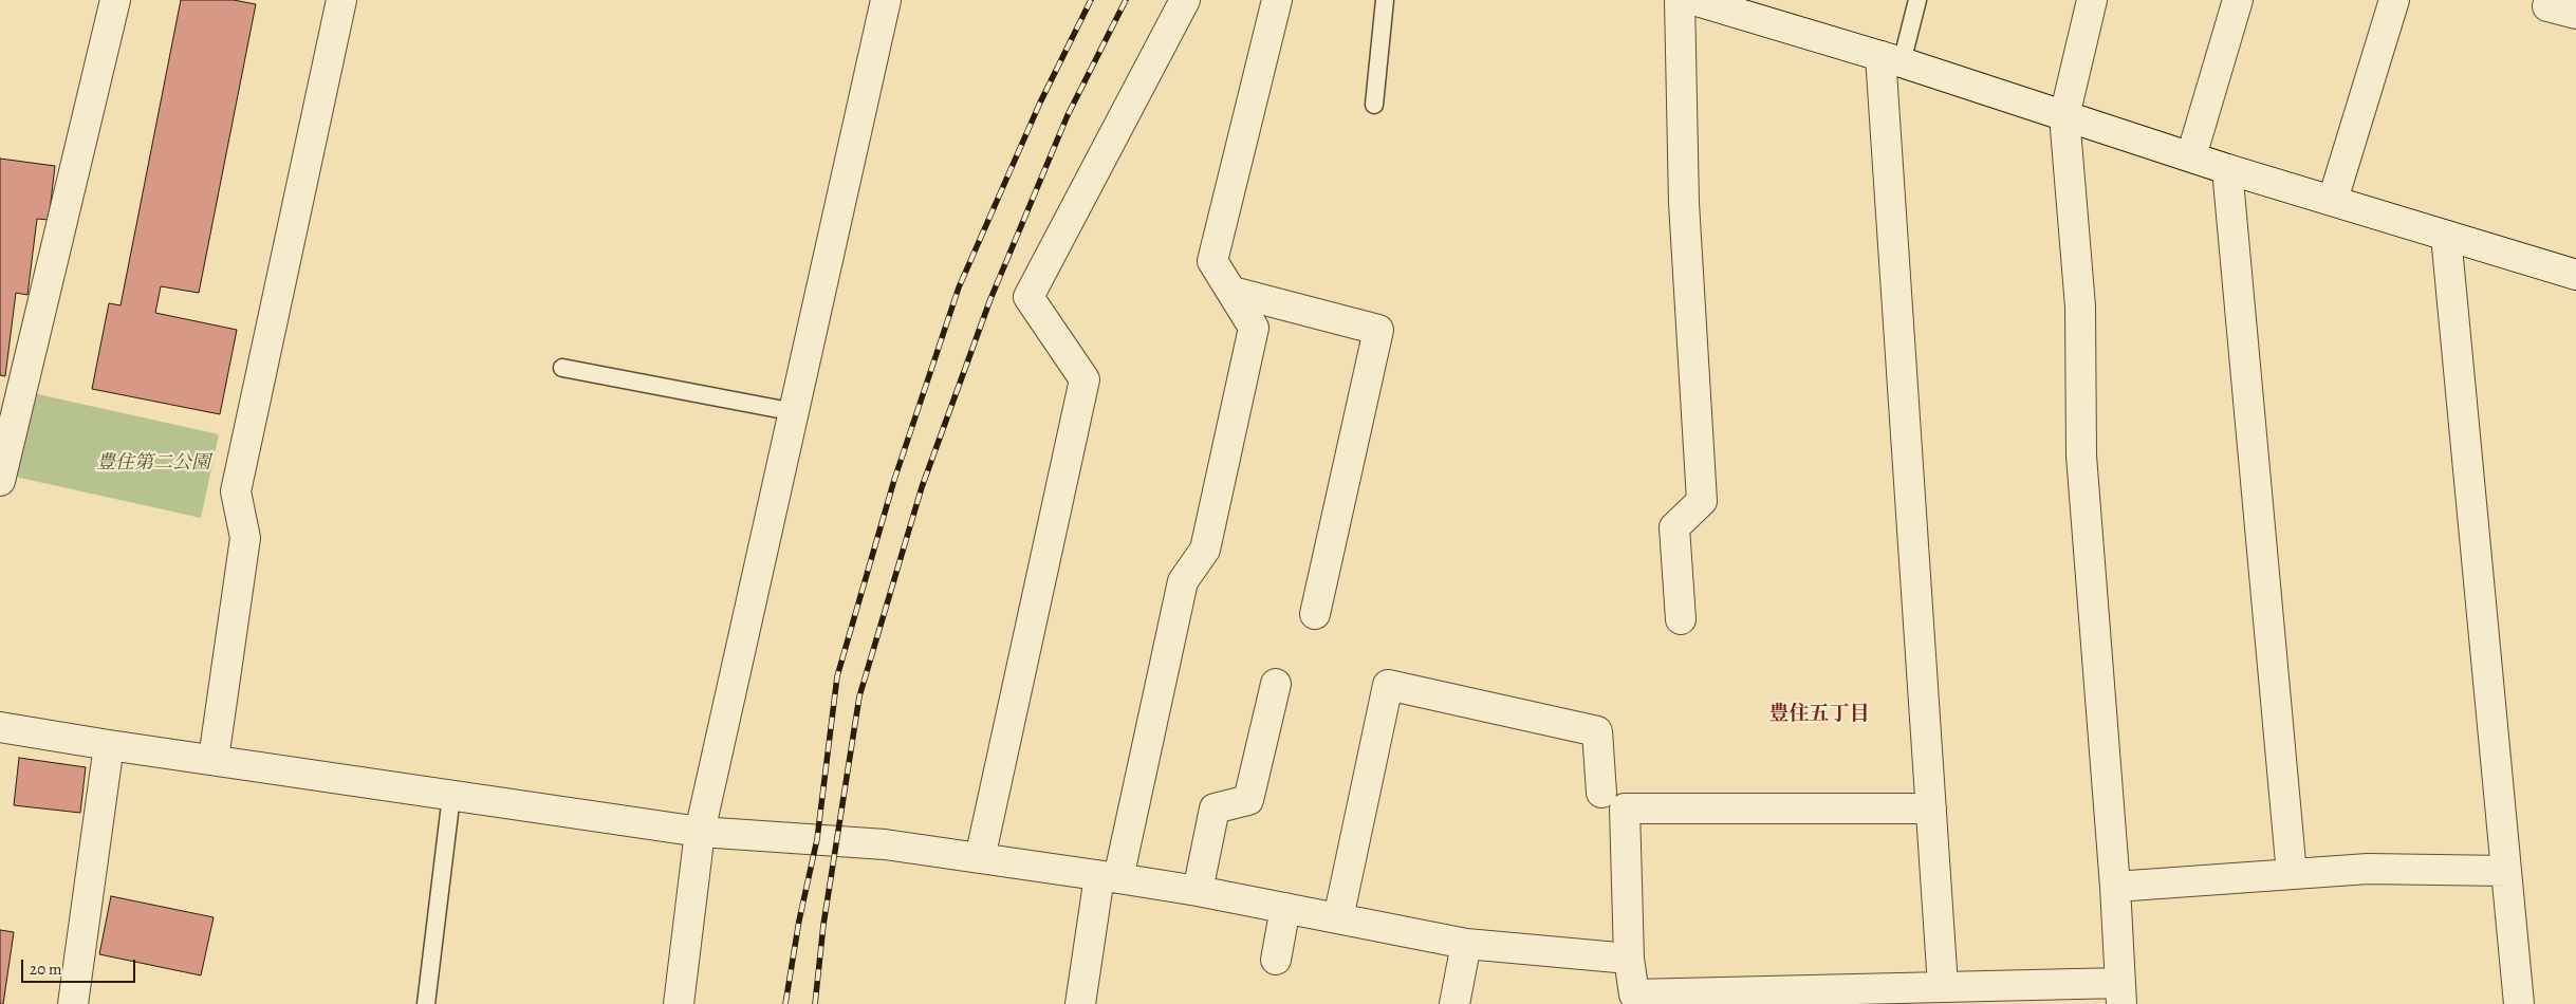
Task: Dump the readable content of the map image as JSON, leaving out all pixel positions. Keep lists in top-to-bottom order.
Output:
{
  "districts": ["豊住五丁目"],
  "parks": ["豊住第二公園"],
  "scale_bar": "20 m"
}
